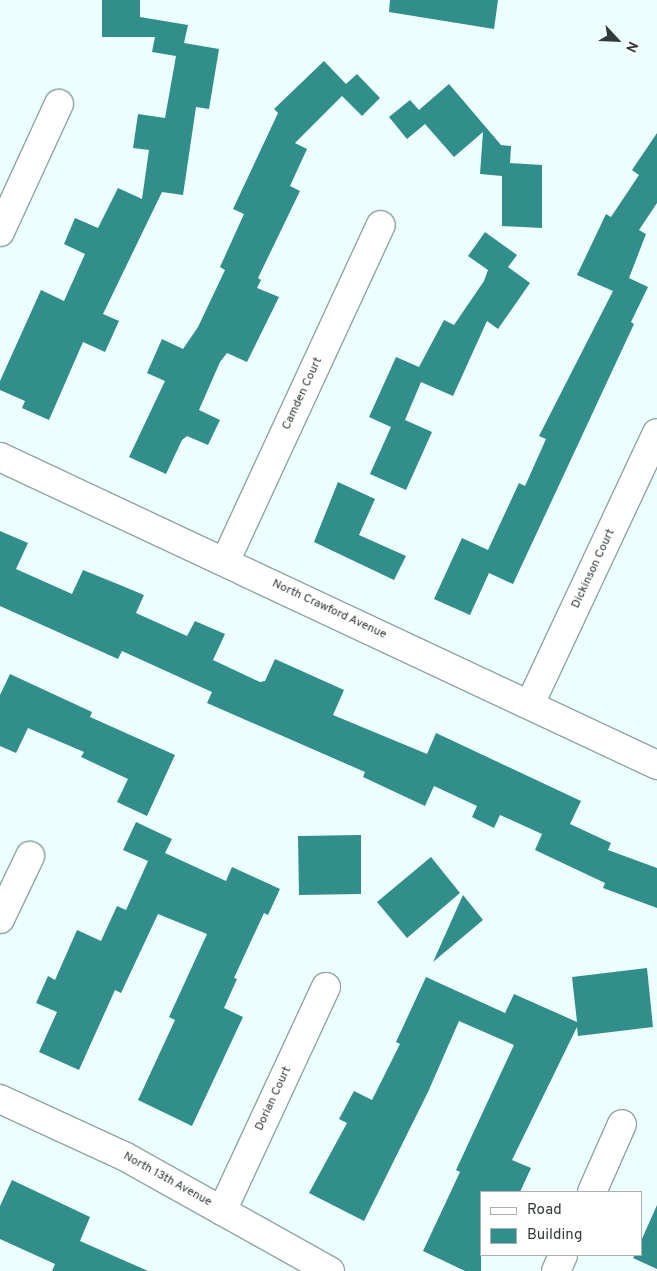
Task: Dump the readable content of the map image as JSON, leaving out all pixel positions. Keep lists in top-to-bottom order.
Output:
{
  "streets": {
    "street": [
      "Camden Court",
      "Dickinson Court",
      "North Crawford Avenue",
      "Dorian Court",
      "North 13th Avenue"
    ]
  },
  "crossings": [
    ["Camden Court", "North Crawford Avenue"],
    ["Dickinson Court", "North Crawford Avenue"],
    ["Dorian Court", "North 13th Avenue"]
  ],
  "legend": ["Road", "Building"],
  "north": "bottom right"
}
